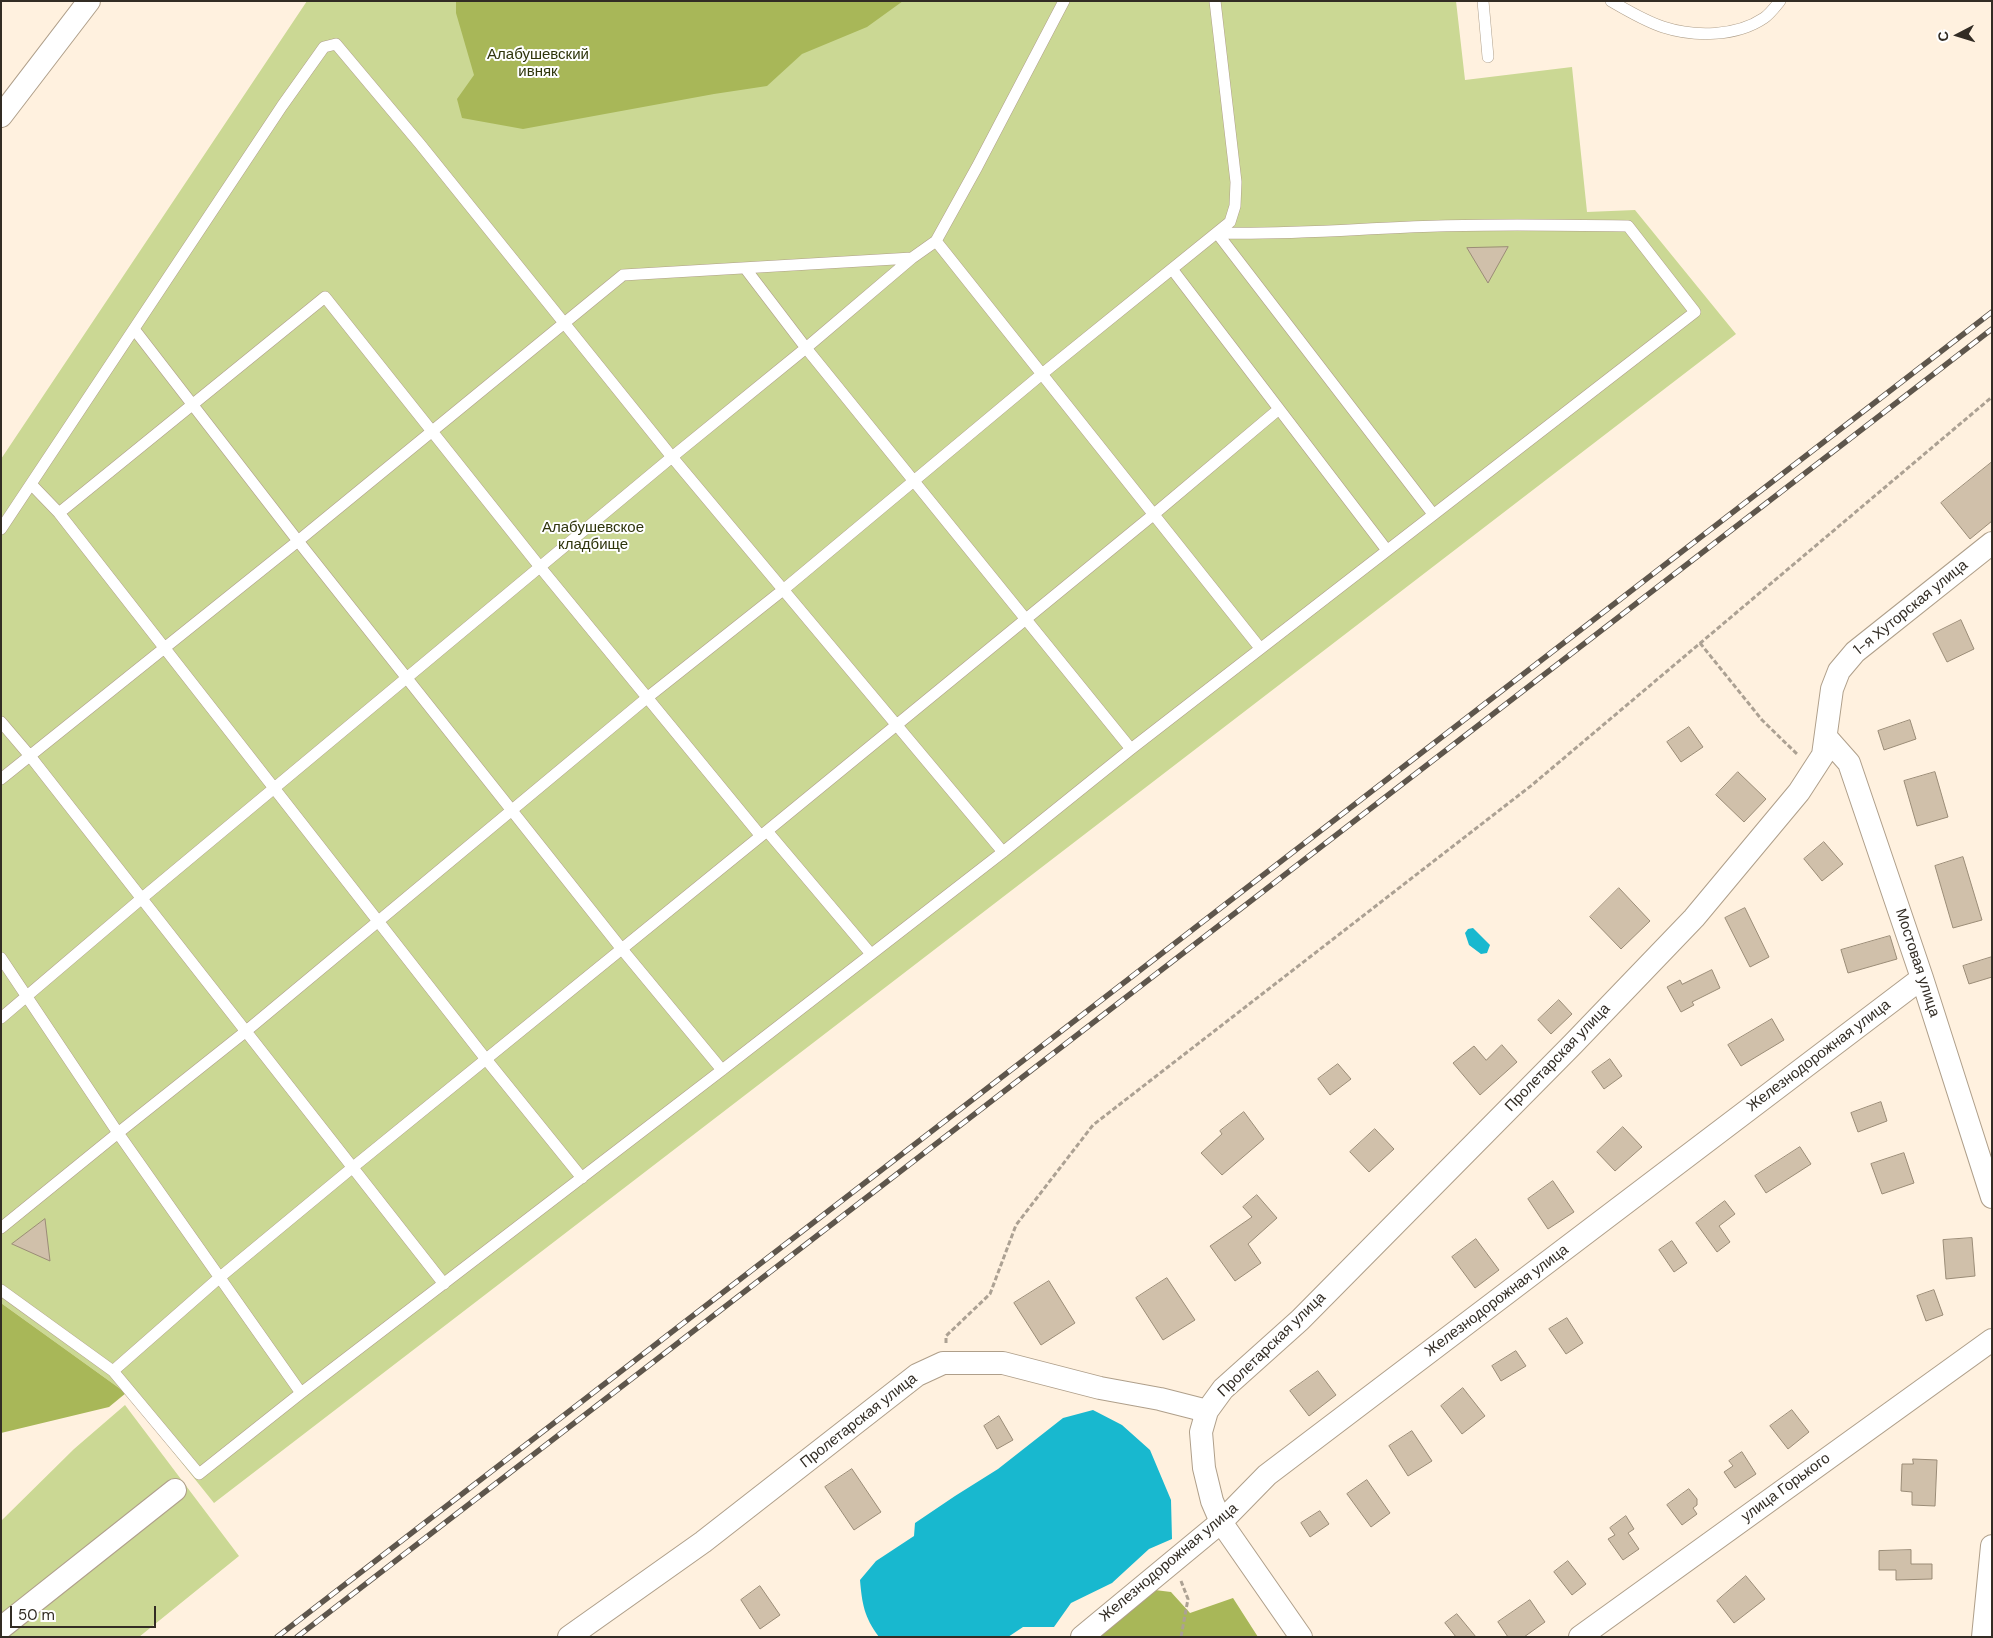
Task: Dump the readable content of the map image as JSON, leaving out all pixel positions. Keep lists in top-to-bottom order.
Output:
{
  "streets": {
    "street": [
      "1-я Хуторская улица",
      "Мостовая улица",
      "Железнодорожная улица",
      "Пролетарская улица",
      "улица Горького"
    ]
  },
  "crossings": [
    ["1-я Хуторская улица", "Мостовая улица"],
    ["1-я Хуторская улица", "Пролетарская улица"],
    ["Мостовая улица", "Железнодорожная улица"],
    ["Мостовая улица", "Пролетарская улица"]
  ],
  "parks": ["Алабушевский ивняк", "Алабушевское кладбище"],
  "scale_bar": "50 m",
  "north": "left"
}
